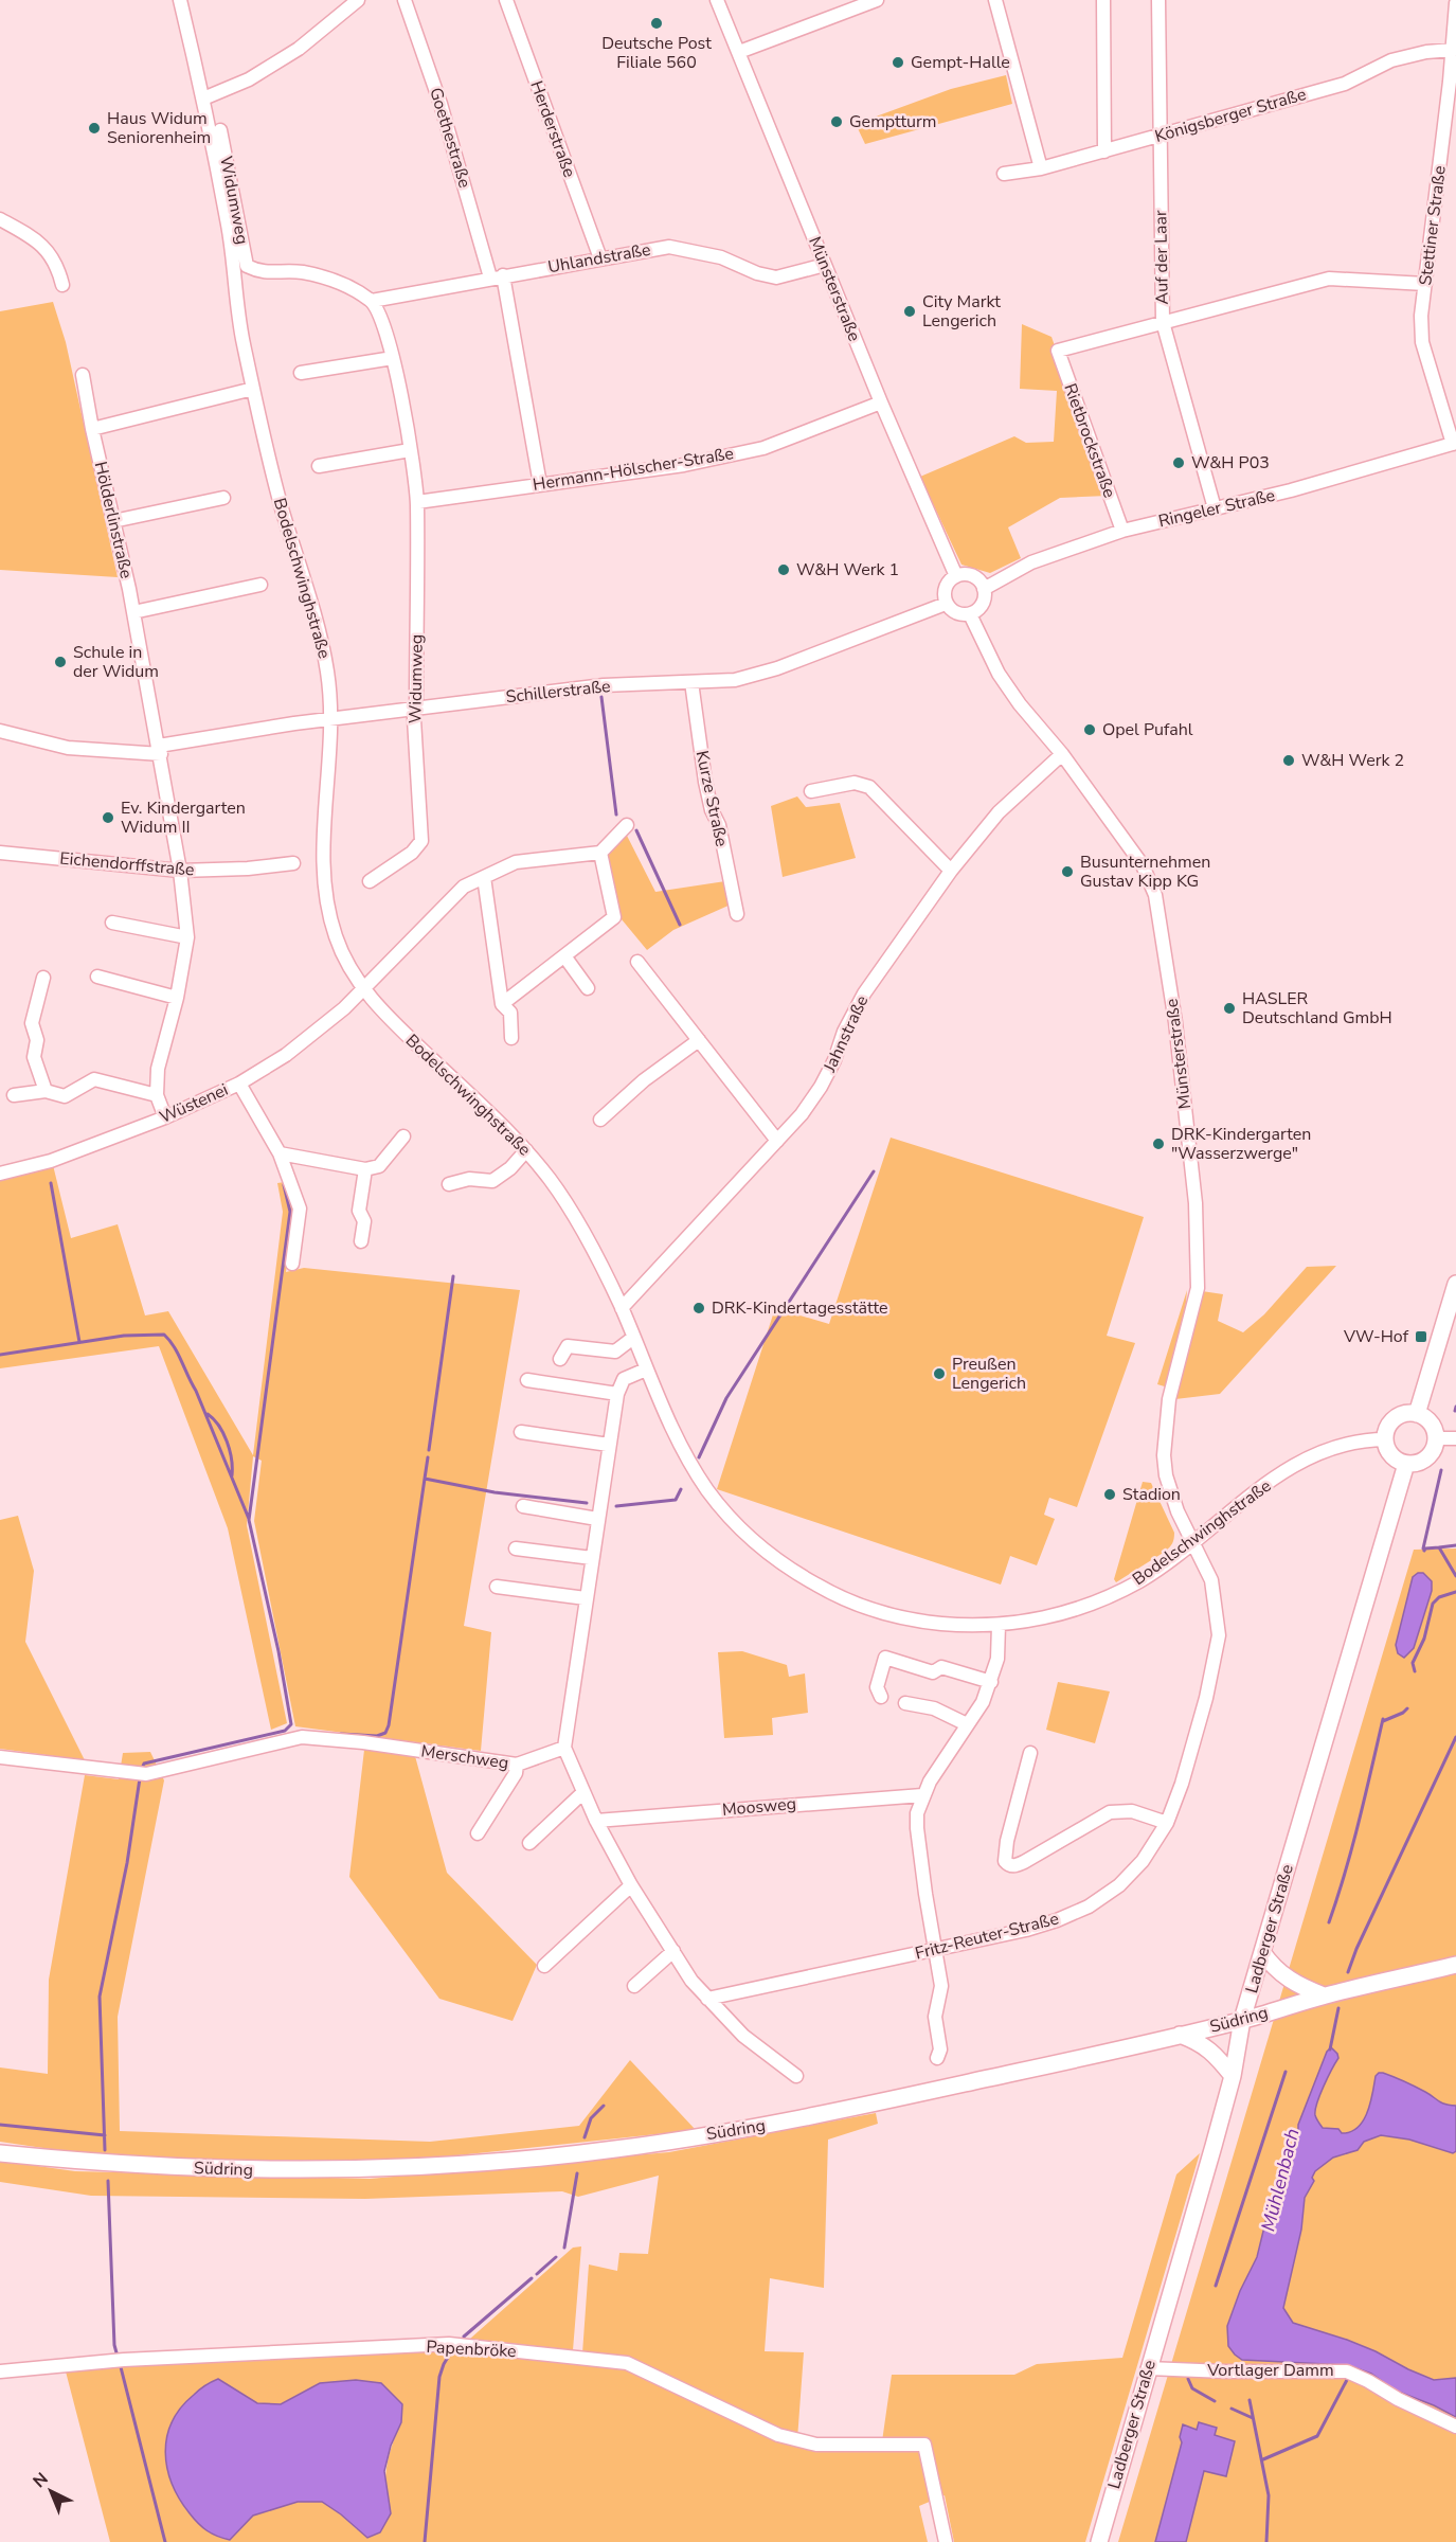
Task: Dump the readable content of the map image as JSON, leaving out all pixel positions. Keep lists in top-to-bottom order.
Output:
{
  "streets": {
    "main road": ["Ladberger Straße", "Südring"],
    "street": [
      "Königsberger Straße",
      "Herderstraße",
      "Goethestraße",
      "Widumweg",
      "Stettiner Straße",
      "Auf der Laar",
      "Uhlandstraße",
      "Münsterstraße",
      "Rietbrockstraße",
      "Hermann-Hölscher-Straße",
      "Ringeler Straße",
      "Hölderlinstraße",
      "Bodelschwinghstraße",
      "Schillerstraße",
      "Kurze Straße",
      "Eichendorffstraße",
      "Jahnstraße",
      "Wüstenei",
      "Merschweg",
      "Moosweg",
      "Fritz-Reuter-Straße",
      "Papenbröke",
      "Vortlager Damm"
    ]
  },
  "crossings": [
    ["Königsberger Straße", "Stettiner Straße"],
    ["Königsberger Straße", "Auf der Laar"],
    ["Herderstraße", "Uhlandstraße"],
    ["Goethestraße", "Uhlandstraße"],
    ["Goethestraße", "Hermann-Hölscher-Straße"],
    ["Widumweg", "Uhlandstraße"],
    ["Widumweg", "Hermann-Hölscher-Straße"],
    ["Widumweg", "Schillerstraße"],
    ["Stettiner Straße", "Ringeler Straße"],
    ["Auf der Laar", "Rietbrockstraße"],
    ["Auf der Laar", "Ringeler Straße"],
    ["Uhlandstraße", "Münsterstraße"],
    ["Münsterstraße", "Hermann-Hölscher-Straße"],
    ["Münsterstraße", "Ringeler Straße"],
    ["Münsterstraße", "Bodelschwinghstraße"],
    ["Münsterstraße", "Schillerstraße"],
    ["Münsterstraße", "Jahnstraße"],
    ["Münsterstraße", "Fritz-Reuter-Straße"],
    ["Rietbrockstraße", "Ringeler Straße"],
    ["Ringeler Straße", "Schillerstraße"],
    ["Hölderlinstraße", "Schillerstraße"],
    ["Hölderlinstraße", "Eichendorffstraße"],
    ["Hölderlinstraße", "Wüstenei"],
    ["Bodelschwinghstraße", "Schillerstraße"],
    ["Bodelschwinghstraße", "Jahnstraße"],
    ["Bodelschwinghstraße", "Wüstenei"],
    ["Bodelschwinghstraße", "Ladberger Straße"],
    ["Bodelschwinghstraße", "Fritz-Reuter-Straße"],
    ["Schillerstraße", "Kurze Straße"],
    ["Ladberger Straße", "Südring"],
    ["Ladberger Straße", "Vortlager Damm"]
  ],
  "water": ["Mühlenbach"],
  "places": {
    "other": [
      "Deutsche Post Filiale 560",
      "Gempt-Halle",
      "Gemptturm",
      "Haus Widum Seniorenheim",
      "City Markt Lengerich",
      "W&H P03",
      "W&H Werk 1",
      "Schule in der Widum",
      "Opel Pufahl",
      "W&H Werk 2",
      "Ev. Kindergarten Widum II",
      "Busunternehmen Gustav Kipp KG",
      "HASLER Deutschland GmbH",
      "DRK-Kindergarten \"Wasserzwerge\"",
      "DRK-Kindertagesstätte",
      "Preußen Lengerich",
      "Stadion"
    ],
    "transit": ["VW-Hof"]
  },
  "north": "top left"
}
